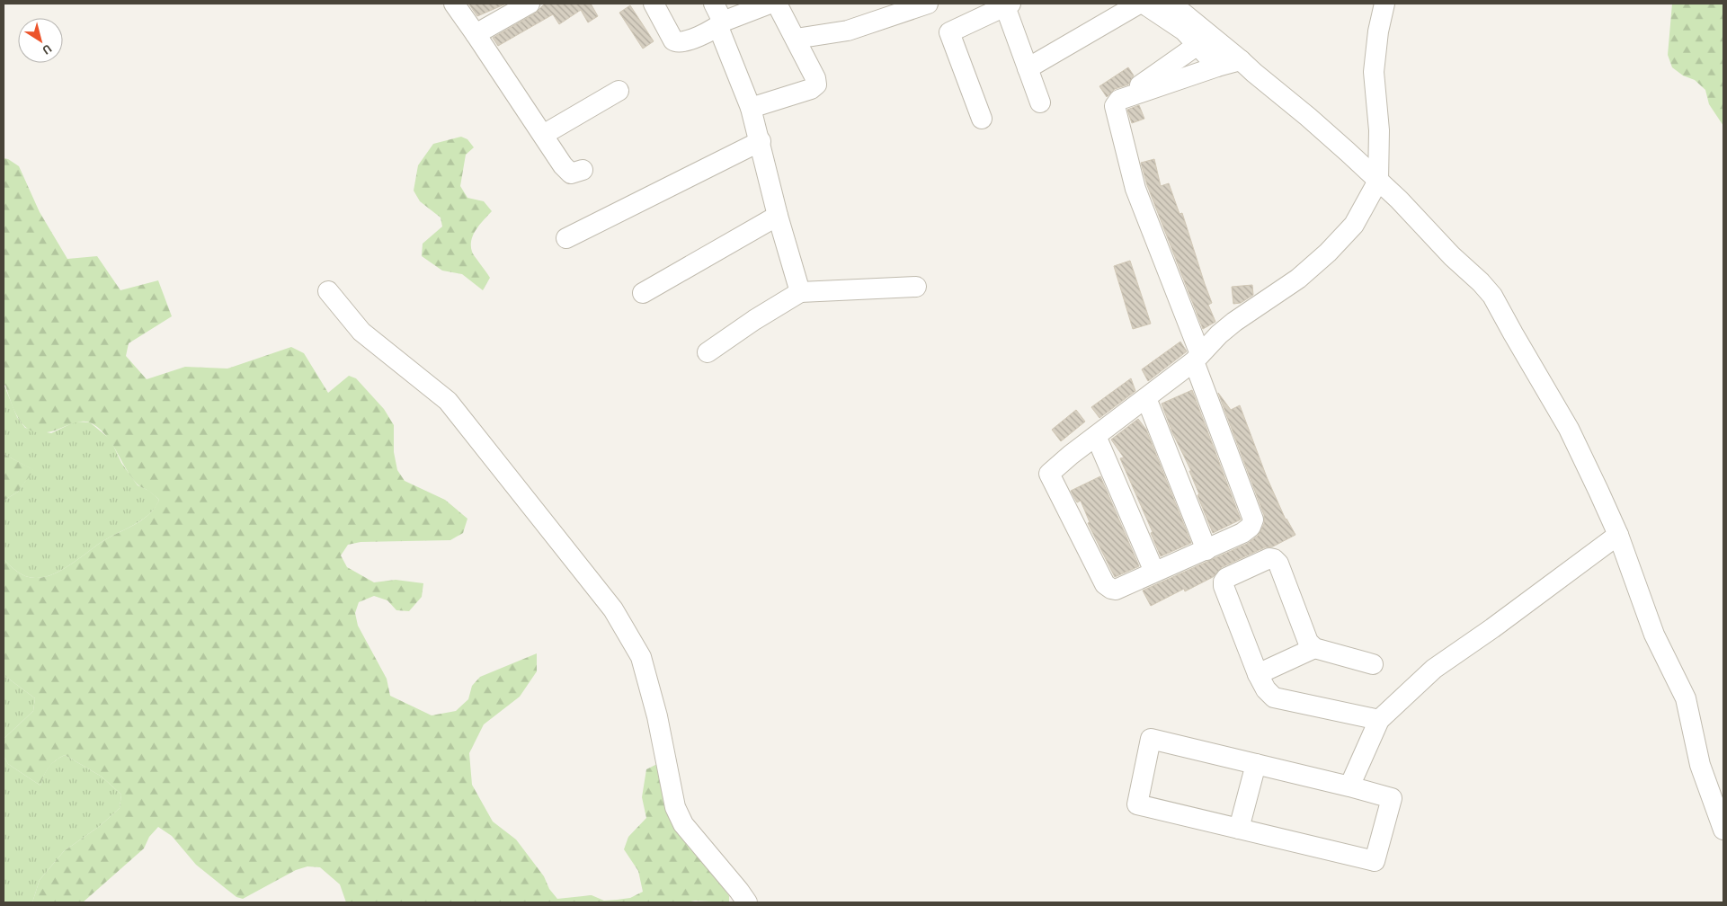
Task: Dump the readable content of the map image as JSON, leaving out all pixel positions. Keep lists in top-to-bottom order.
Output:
{
  "north": "bottom right"
}
